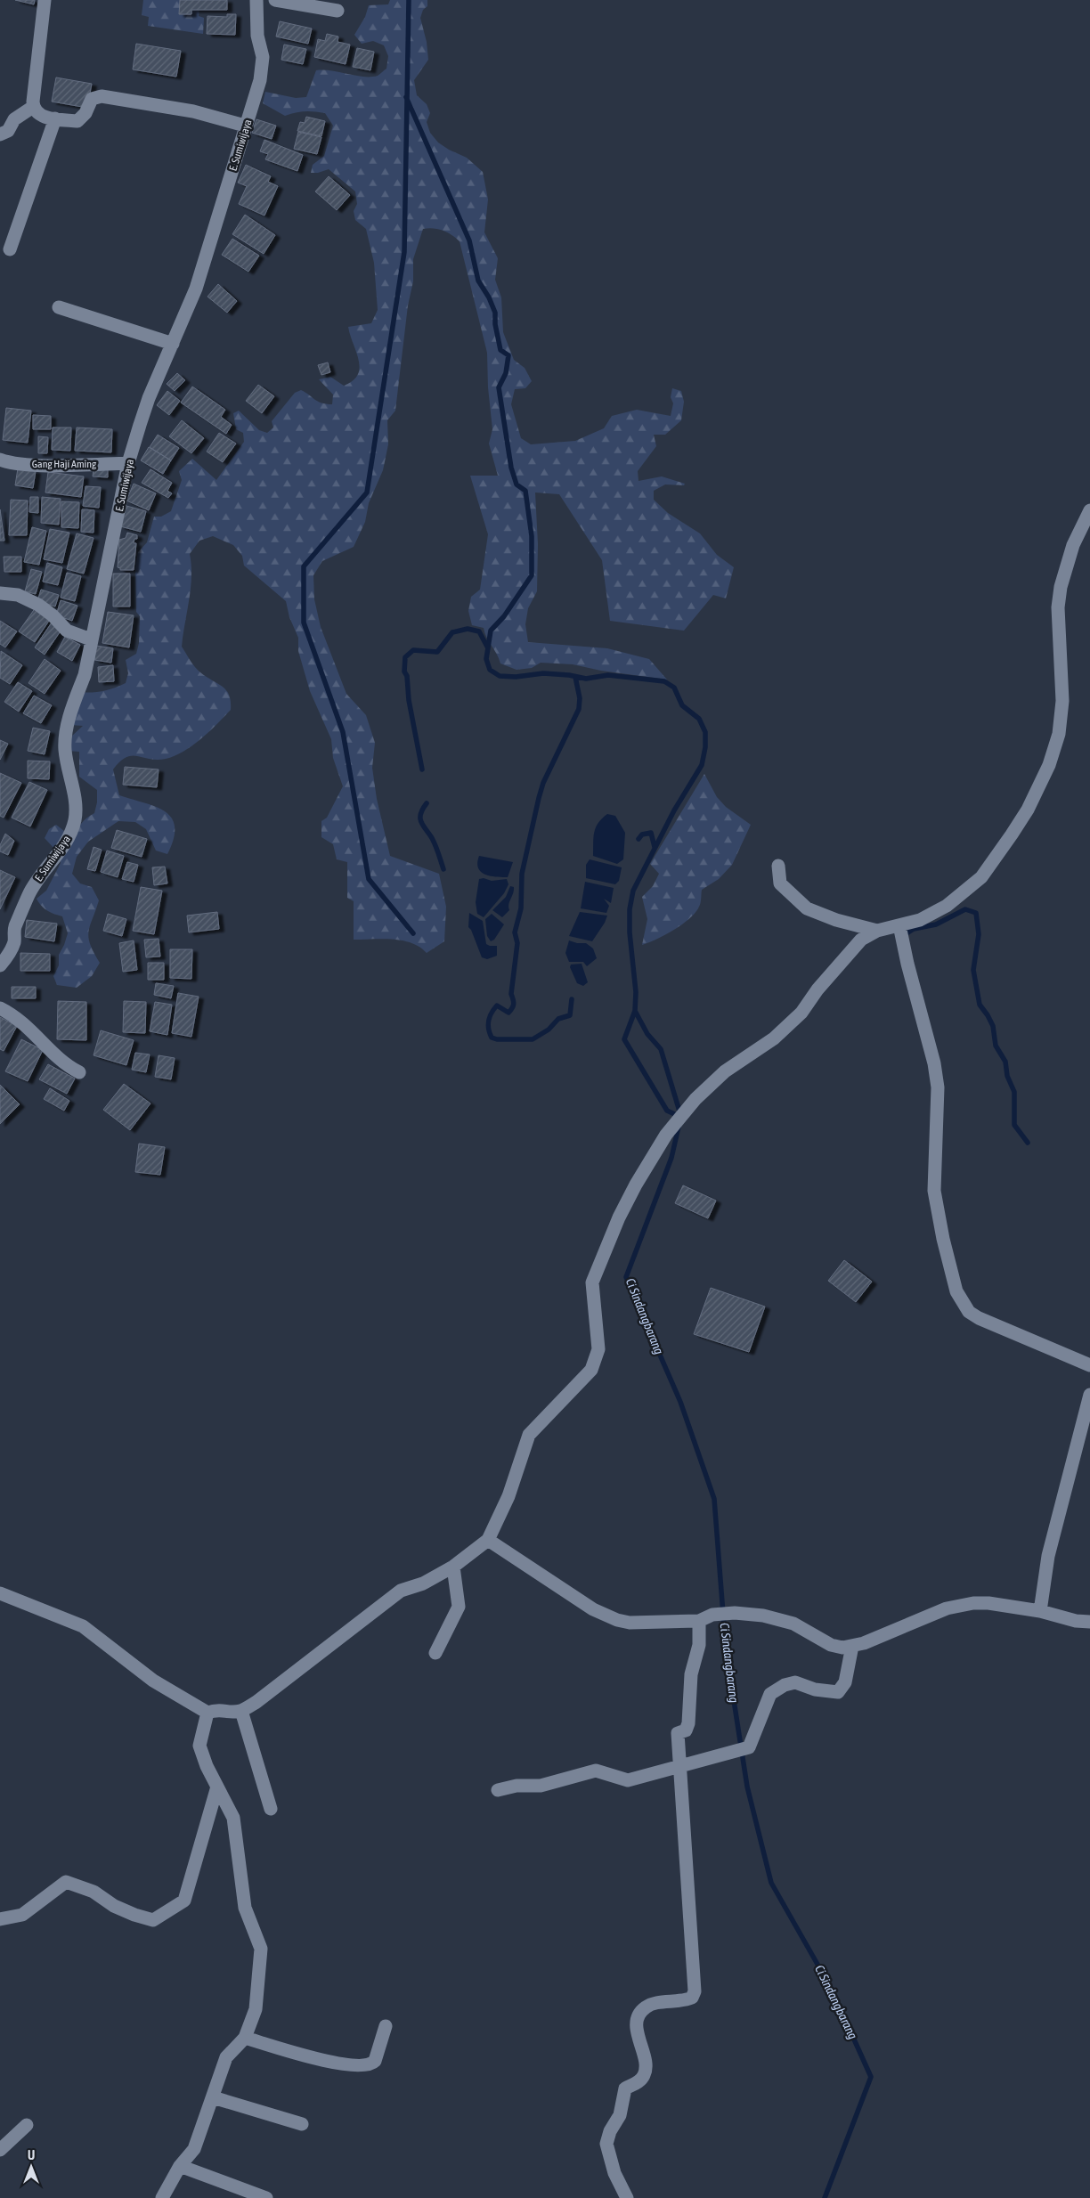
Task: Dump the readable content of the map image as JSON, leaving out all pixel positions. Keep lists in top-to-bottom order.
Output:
{
  "streets": {
    "street": ["E. Sumiwijaya", "Gang Haji Aming"]
  },
  "crossings": [
    ["E. Sumiwijaya", "Gang Haji Aming"]
  ],
  "water": ["Ci Sindangbarang"],
  "north": "top"
}
